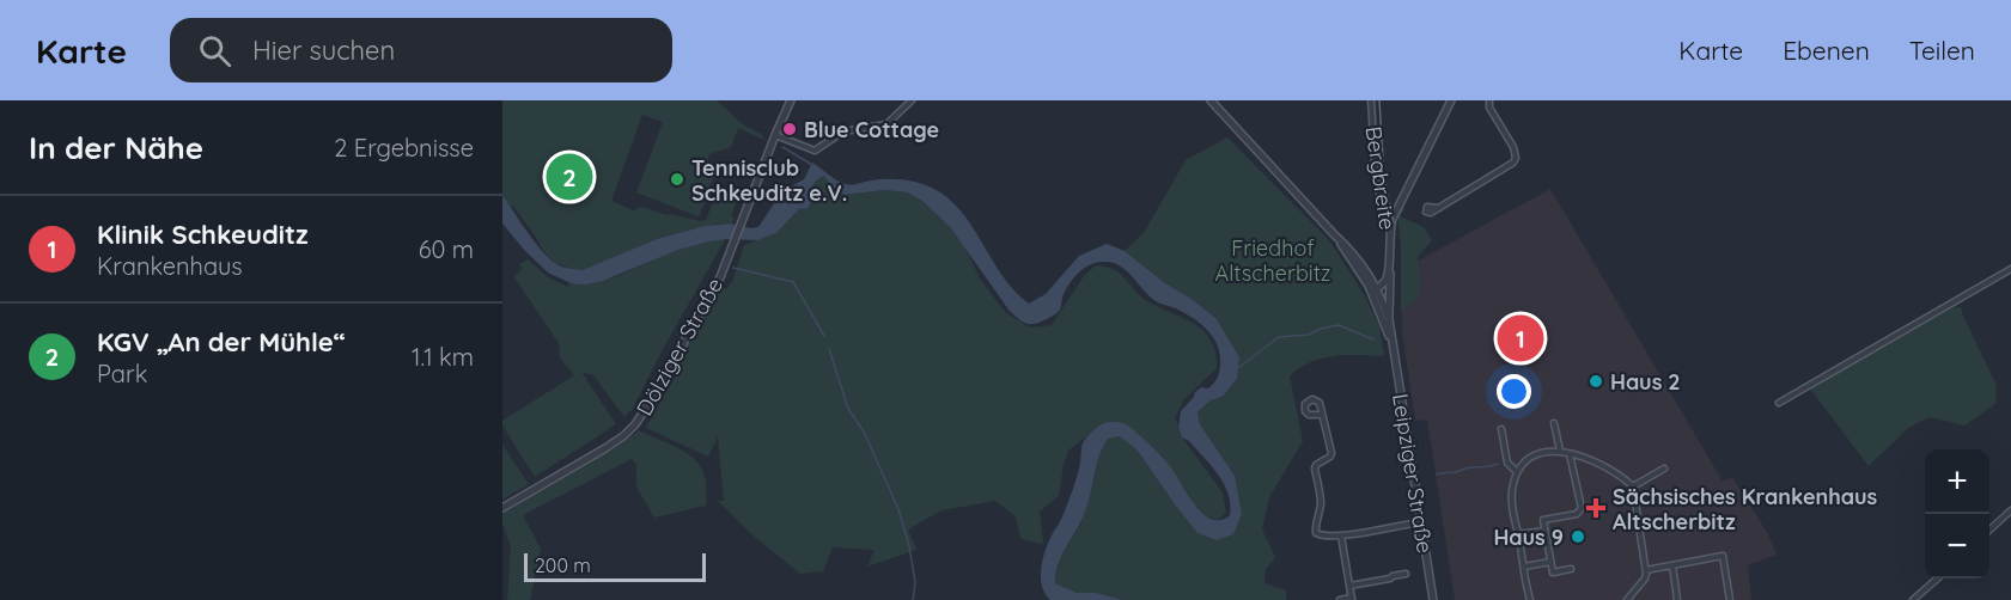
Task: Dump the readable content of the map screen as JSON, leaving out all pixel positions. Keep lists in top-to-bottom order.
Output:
{
  "streets": {
    "street": ["Bergbreite", "Dölziger Straße", "Leipziger Straße"]
  },
  "crossings": [
    ["Bergbreite", "Leipziger Straße"]
  ],
  "parks": ["Friedhof Altscherbitz"],
  "places": {
    "other": [
      "Blue Cottage",
      "Tennisclub Schkeuditz e.V.",
      "Haus 2",
      "Haus 9"
    ],
    "health": ["Sächsisches Krankenhaus Altscherbitz"]
  },
  "scale_bar": "200 m",
  "page": {
    "header": "Karte",
    "search": "Hier suchen",
    "nav": ["Karte", "Ebenen", "Teilen"],
    "heading": ["In der Nähe", "2 Ergebnisse"],
    "pins": ["2", "1"],
    "list": [
      {
        "mark": "1",
        "name": "Klinik Schkeuditz",
        "note": "Krankenhaus",
        "value": "60 m"
      },
      {
        "mark": "2",
        "name": "KGV „An der Mühle“",
        "note": "Park",
        "value": "1.1 km"
      }
    ],
    "map_buttons": ["+", "−"],
    "scale": "200 m"
  }
}
